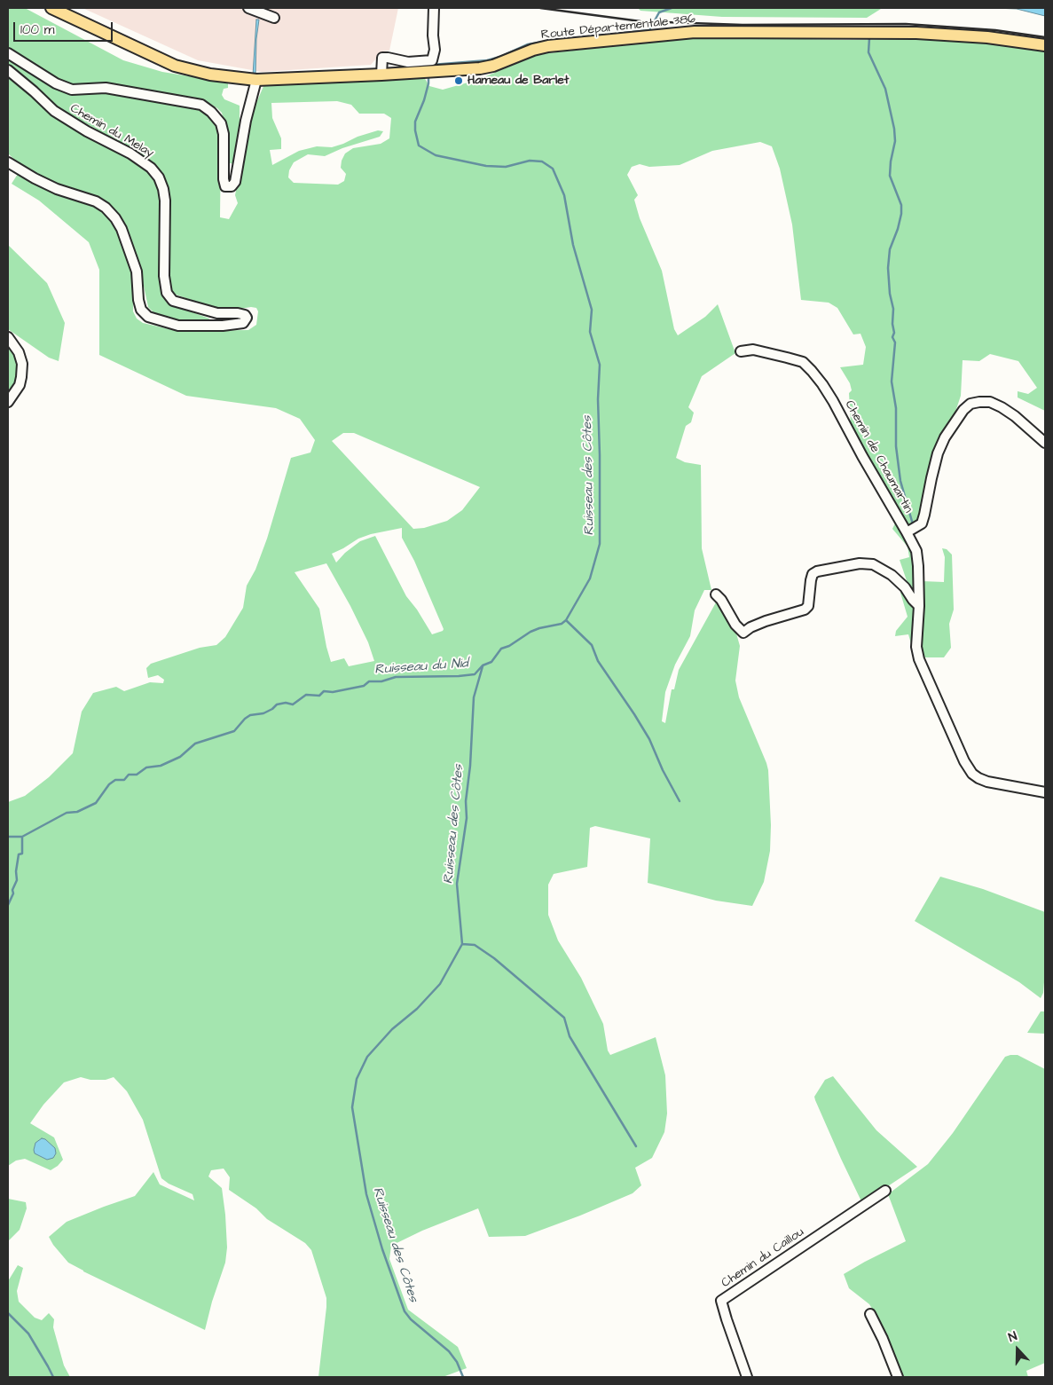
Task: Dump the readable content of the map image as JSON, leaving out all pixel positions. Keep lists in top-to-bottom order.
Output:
{
  "streets": {
    "main road": ["Route Départementale 386"],
    "street": ["Chemin du Melay", "Chemin de Chaumartin", "Chemin du Caillou"]
  },
  "crossings": [
    ["Route Départementale 386", "Chemin du Melay"]
  ],
  "water": ["Ruisseau des Côtes", "Ruisseau du Nid"],
  "places": ["Hameau de Barlet"],
  "scale_bar": "100 m",
  "north": "top"
}
